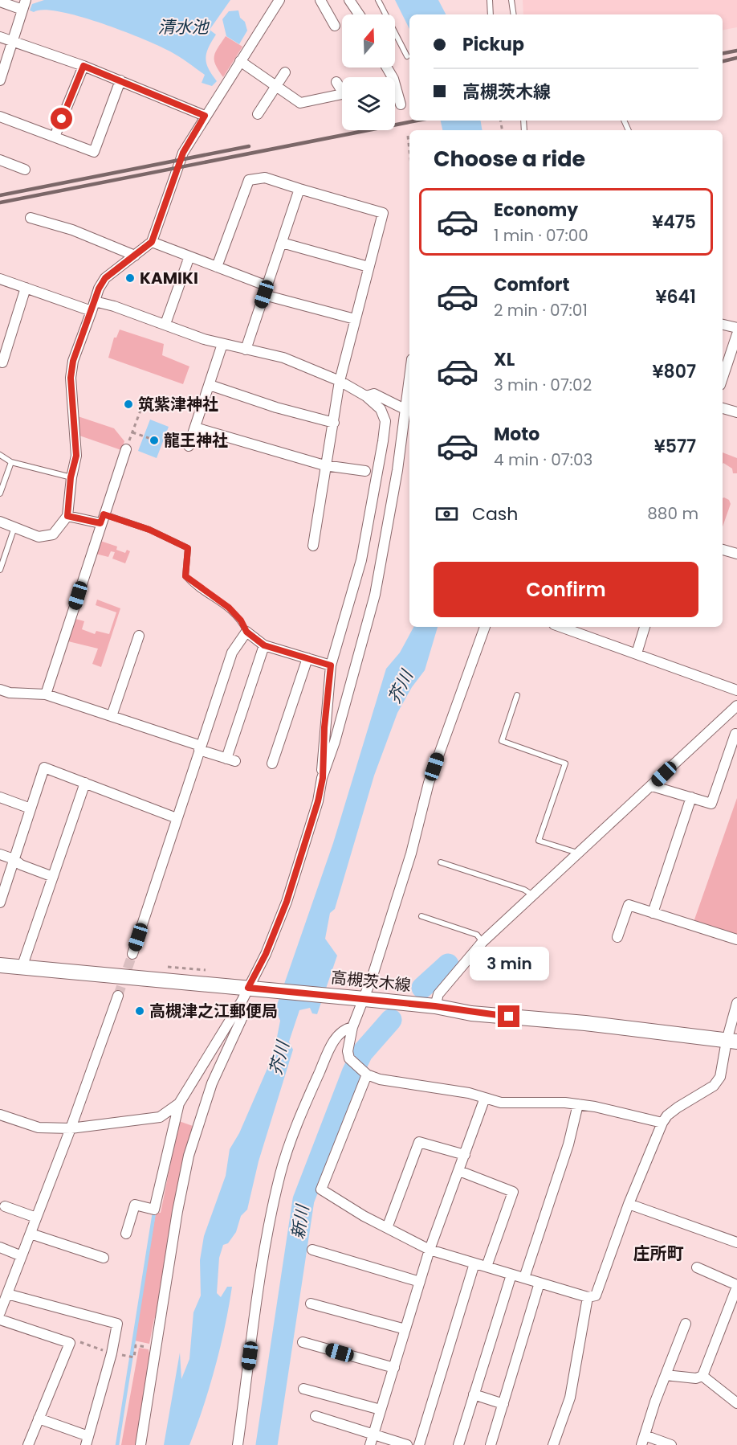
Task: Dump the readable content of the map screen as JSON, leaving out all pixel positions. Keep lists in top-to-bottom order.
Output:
{
  "streets": {
    "main road": ["高槻茨木線"]
  },
  "districts": ["庄所町"],
  "water": ["清水池", "芥川", "新川"],
  "places": [
    "KAMIKI",
    "筑紫津神社",
    "龍王神社",
    "高槻津之江郵便局"
  ],
  "north": "top",
  "page": {
    "banner": ["Pickup", "高槻茨木線"],
    "heading": "Choose a ride",
    "list": [
      {
        "name": "Economy",
        "note": "1 min · 07:00",
        "value": "¥475"
      },
      {
        "name": "Comfort",
        "note": "2 min · 07:01",
        "value": "¥641"
      },
      {
        "name": "XL",
        "note": "3 min · 07:02",
        "value": "¥807"
      },
      {
        "name": "Moto",
        "note": "4 min · 07:03",
        "value": "¥577"
      }
    ],
    "pay": ["Cash", "880 m"],
    "buttons": "Confirm",
    "bubble": "3 min"
  }
}
